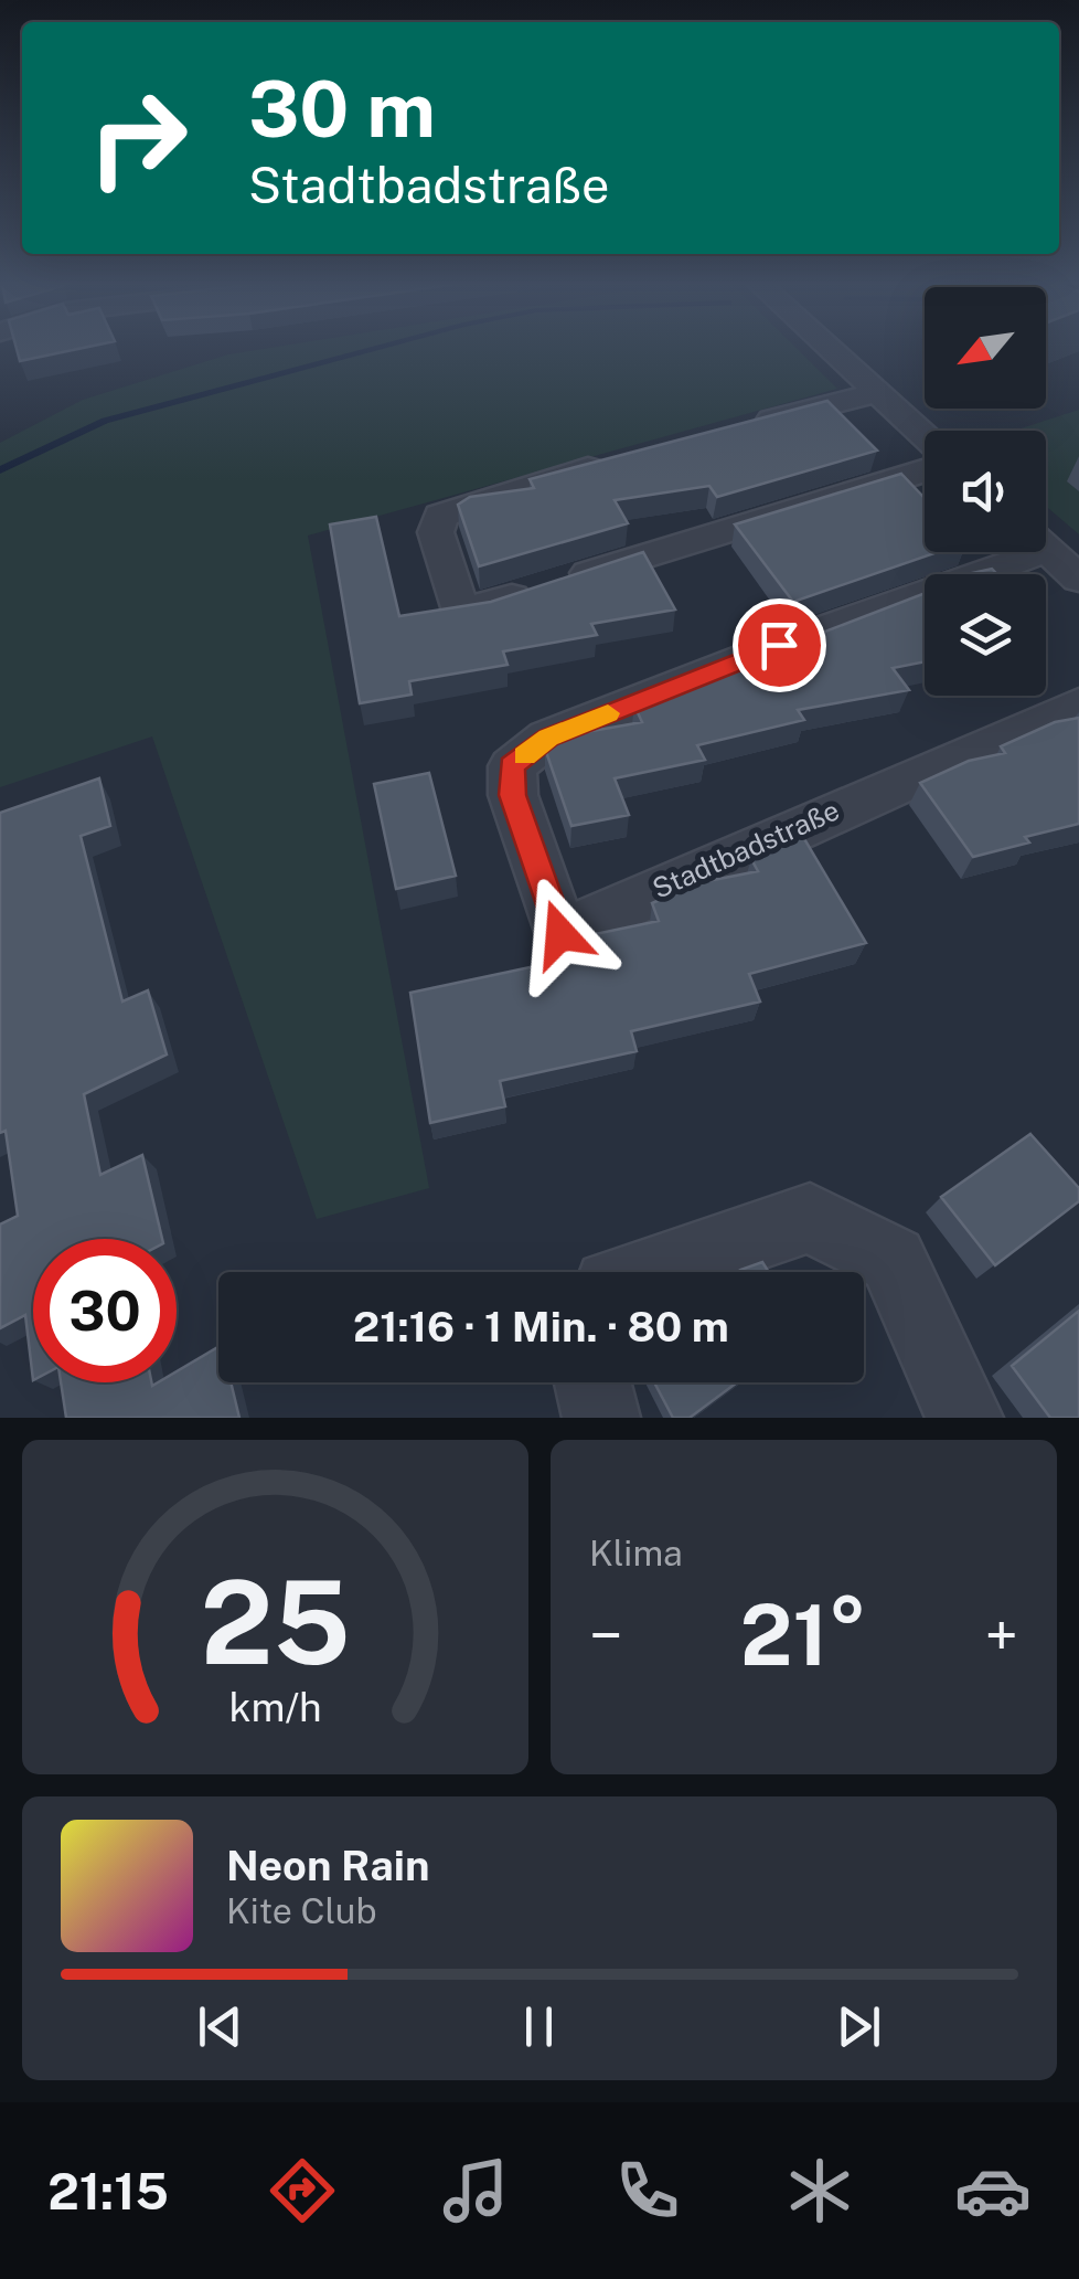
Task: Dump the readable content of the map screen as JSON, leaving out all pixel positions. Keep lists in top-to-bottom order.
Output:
{
  "streets": {
    "street": ["Stadtbadstraße"]
  },
  "north": "bottom left",
  "page": {
    "turn": ["30 m", "Stadtbadstraße"],
    "limit": "30",
    "trip": "21:16 · 1 Min. · 80 m",
    "tile": "Klima",
    "heat": ["−", "21°", "+"],
    "song": ["Neon Rain", "Kite Club"],
    "tabs": "21:15",
    "gauge": ["25", "km/h"]
  }
}
